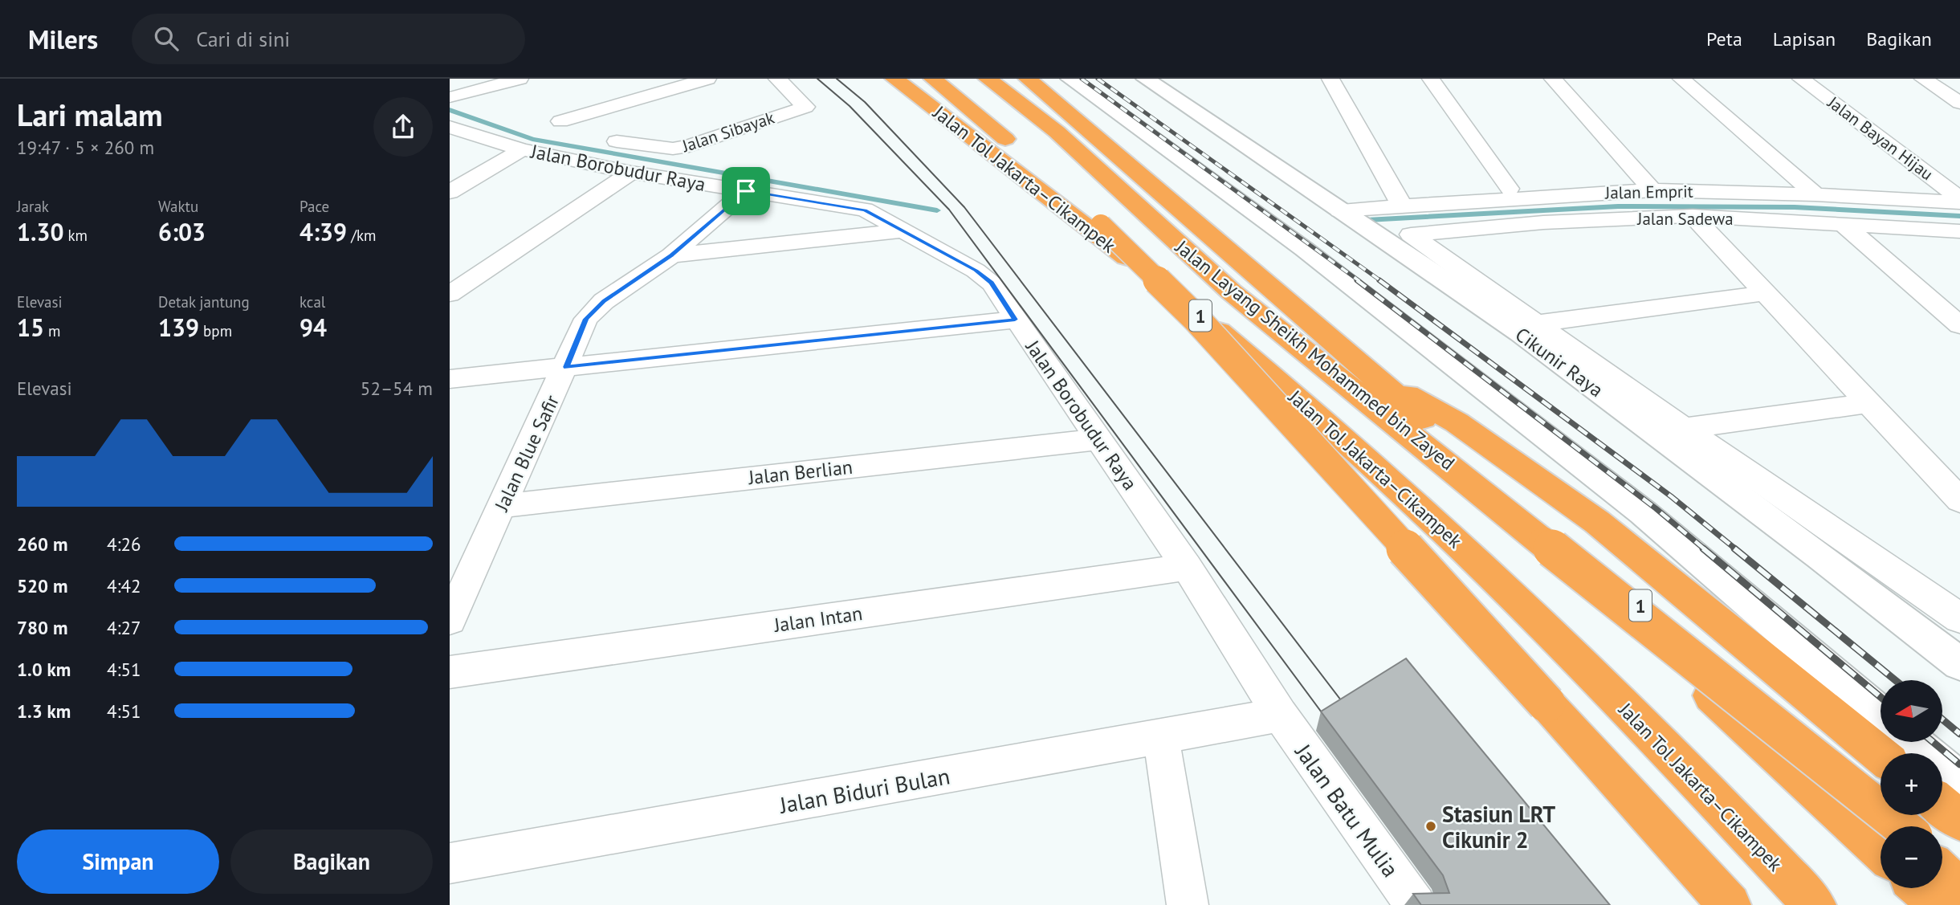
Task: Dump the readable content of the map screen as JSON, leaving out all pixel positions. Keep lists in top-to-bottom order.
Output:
{
  "streets": {
    "highway": ["Jalan Tol Jakarta–Cikampek", "1", "Jalan Layang Sheikh Mohammed bin Zayed"],
    "street": [
      "Jalan Sibayak",
      "Jalan Bayan Hijau",
      "Jalan Borobudur Raya",
      "Jalan Emprit",
      "Jalan Sadewa",
      "Cikunir Raya",
      "Jalan Blue Safir",
      "Jalan Berlian",
      "Jalan Intan",
      "Jalan Biduri Bulan",
      "Jalan Batu Mulia"
    ]
  },
  "crossings": [
    ["Jalan Borobudur Raya", "Jalan Blue Safir"],
    ["Jalan Borobudur Raya", "Jalan Berlian"],
    ["Jalan Borobudur Raya", "Jalan Intan"],
    ["Jalan Borobudur Raya", "Jalan Biduri Bulan"],
    ["Jalan Borobudur Raya", "Jalan Batu Mulia"],
    ["Jalan Emprit", "Cikunir Raya"],
    ["Jalan Blue Safir", "Jalan Berlian"],
    ["Jalan Biduri Bulan", "Jalan Batu Mulia"]
  ],
  "places": ["Stasiun LRT Cikunir 2"],
  "north": "left",
  "page": {
    "header": "Milers",
    "search": "Cari di sini",
    "nav": ["Peta", "Lapisan", "Bagikan"],
    "heading": ["Lari malam", "19:47 · 5 × 260 m"],
    "stats": [
      ["Jarak", "1.30 km"],
      ["Waktu", "6:03"],
      ["Pace", "4:39 /km"],
      ["Elevasi", "15 m"],
      ["Detak jantung", "139 bpm"],
      ["kcal", "94"]
    ],
    "chart": ["Elevasi", "52–54 m"],
    "list": [
      {
        "name": "260 m",
        "note": "4:26"
      },
      {
        "name": "520 m",
        "note": "4:42"
      },
      {
        "name": "780 m",
        "note": "4:27"
      },
      {
        "name": "1.0 km",
        "note": "4:51"
      },
      {
        "name": "1.3 km",
        "note": "4:51"
      }
    ],
    "map_buttons": ["+", "−"],
    "buttons": ["Simpan", "Bagikan"]
  }
}
